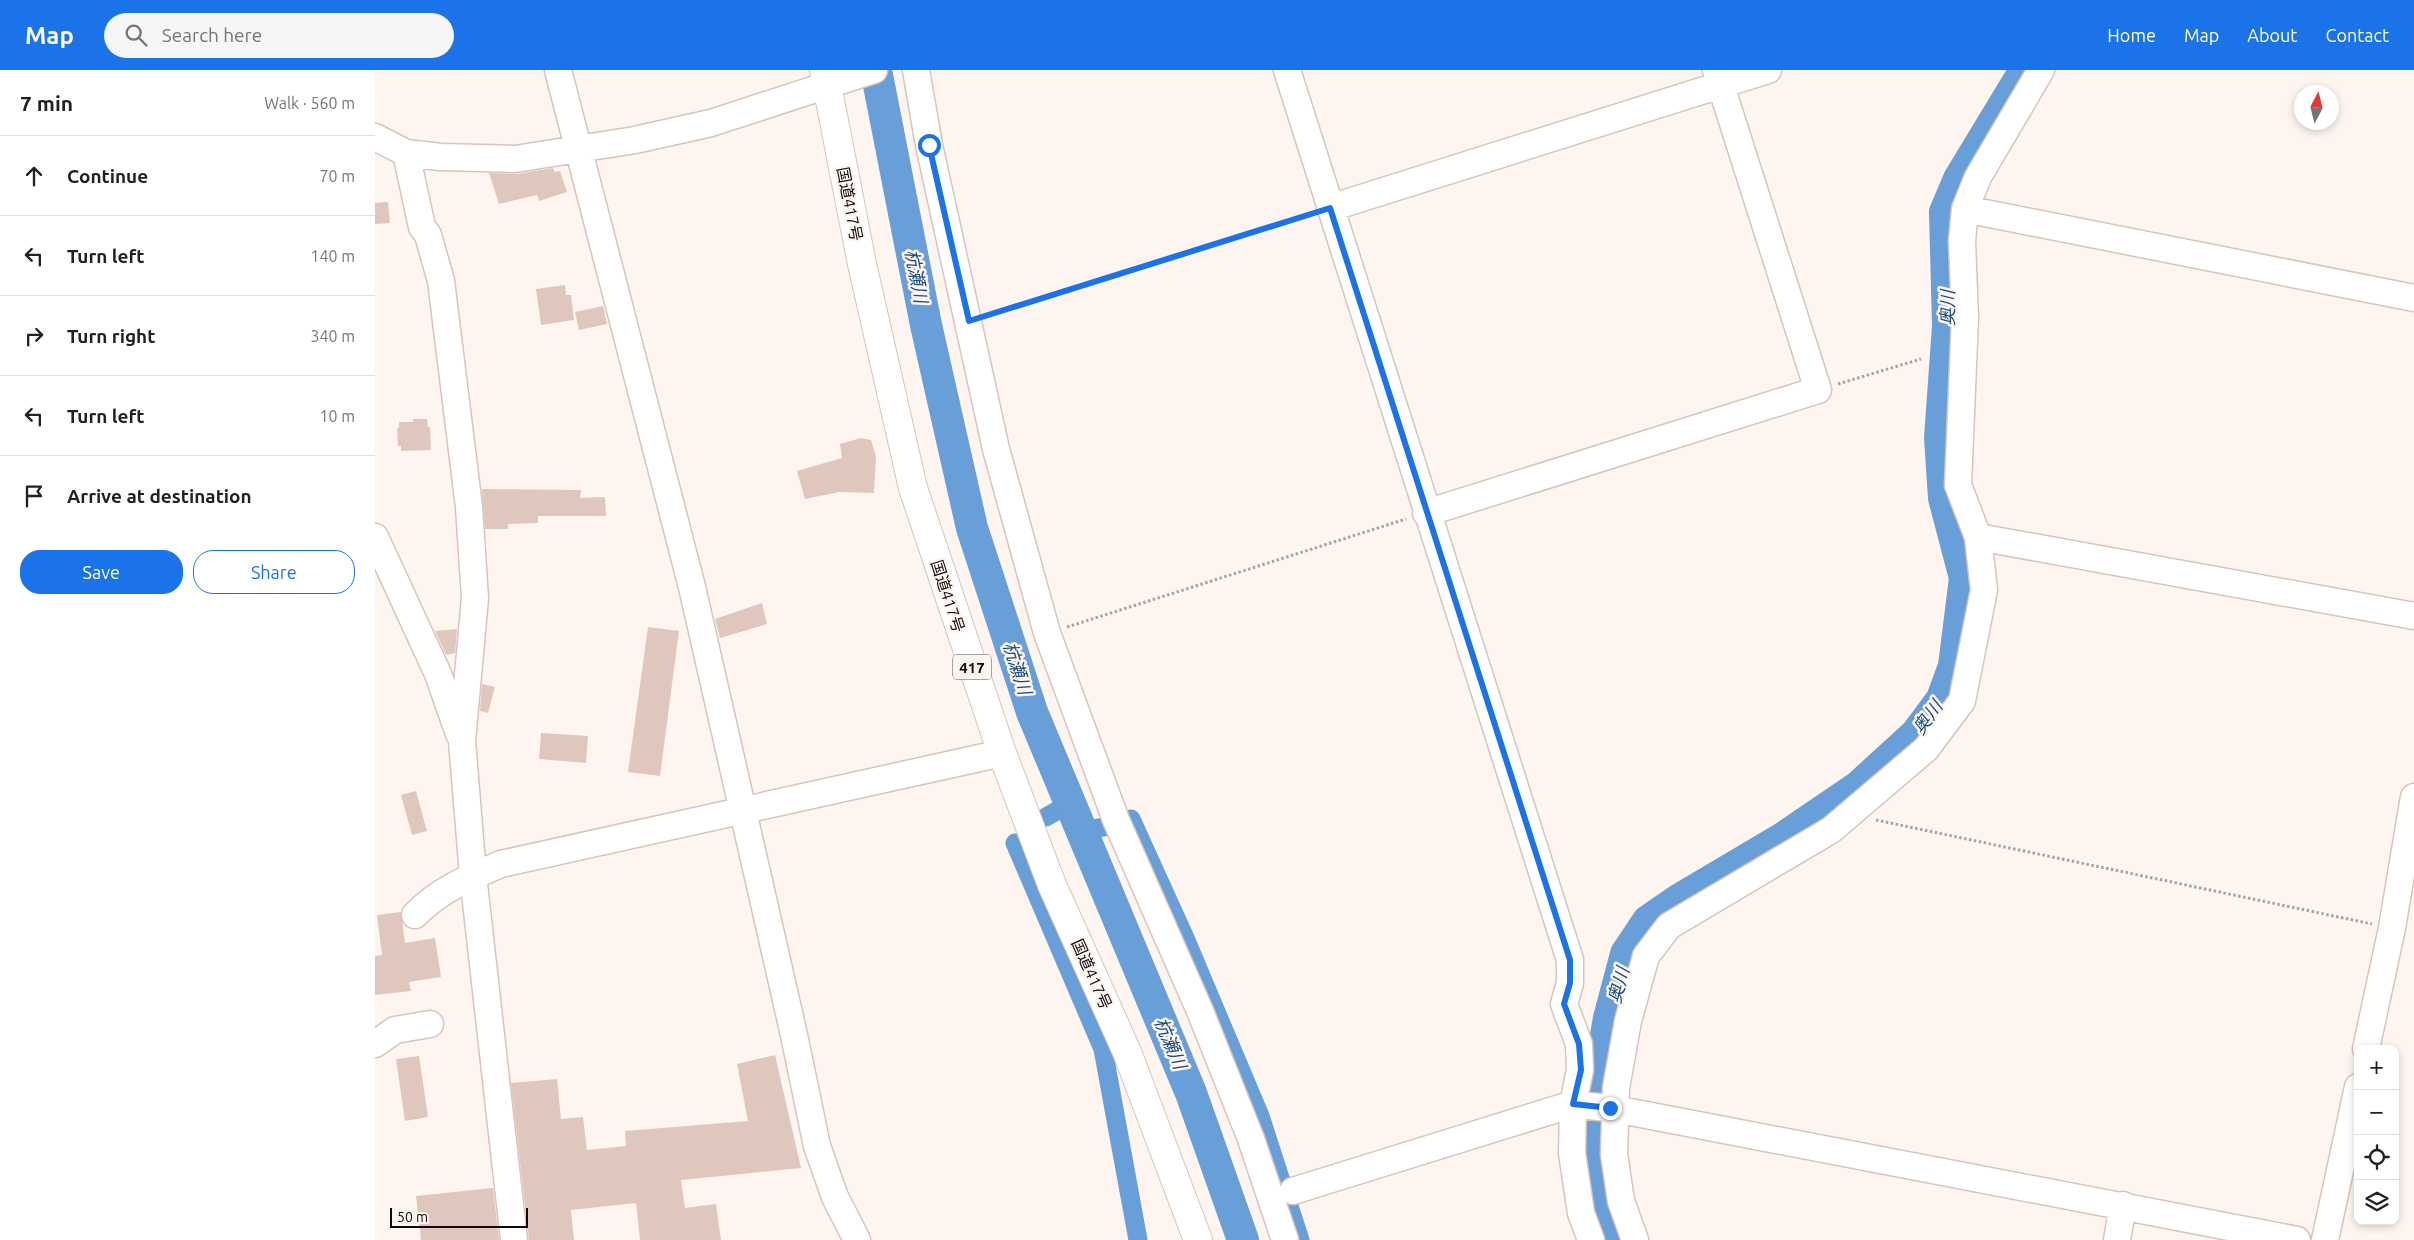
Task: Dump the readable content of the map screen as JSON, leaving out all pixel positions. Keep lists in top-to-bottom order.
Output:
{
  "streets": {
    "highway": ["国道417号", "417"]
  },
  "water": ["杭瀬川", "奥川"],
  "scale_bar": "50 m",
  "north": "top",
  "page": {
    "header": "Map",
    "search": "Search here",
    "nav": [
      "Home",
      "Map",
      "About",
      "Contact"
    ],
    "heading": ["7 min", "Walk · 560 m"],
    "list": [
      ["Continue", "70 m"],
      ["Turn left", "140 m"],
      ["Turn right", "340 m"],
      ["Turn left", "10 m"],
      "Arrive at destination"
    ],
    "buttons": ["Save", "Share"],
    "map_buttons": ["+", "−"],
    "scale": "50 m"
  }
}
